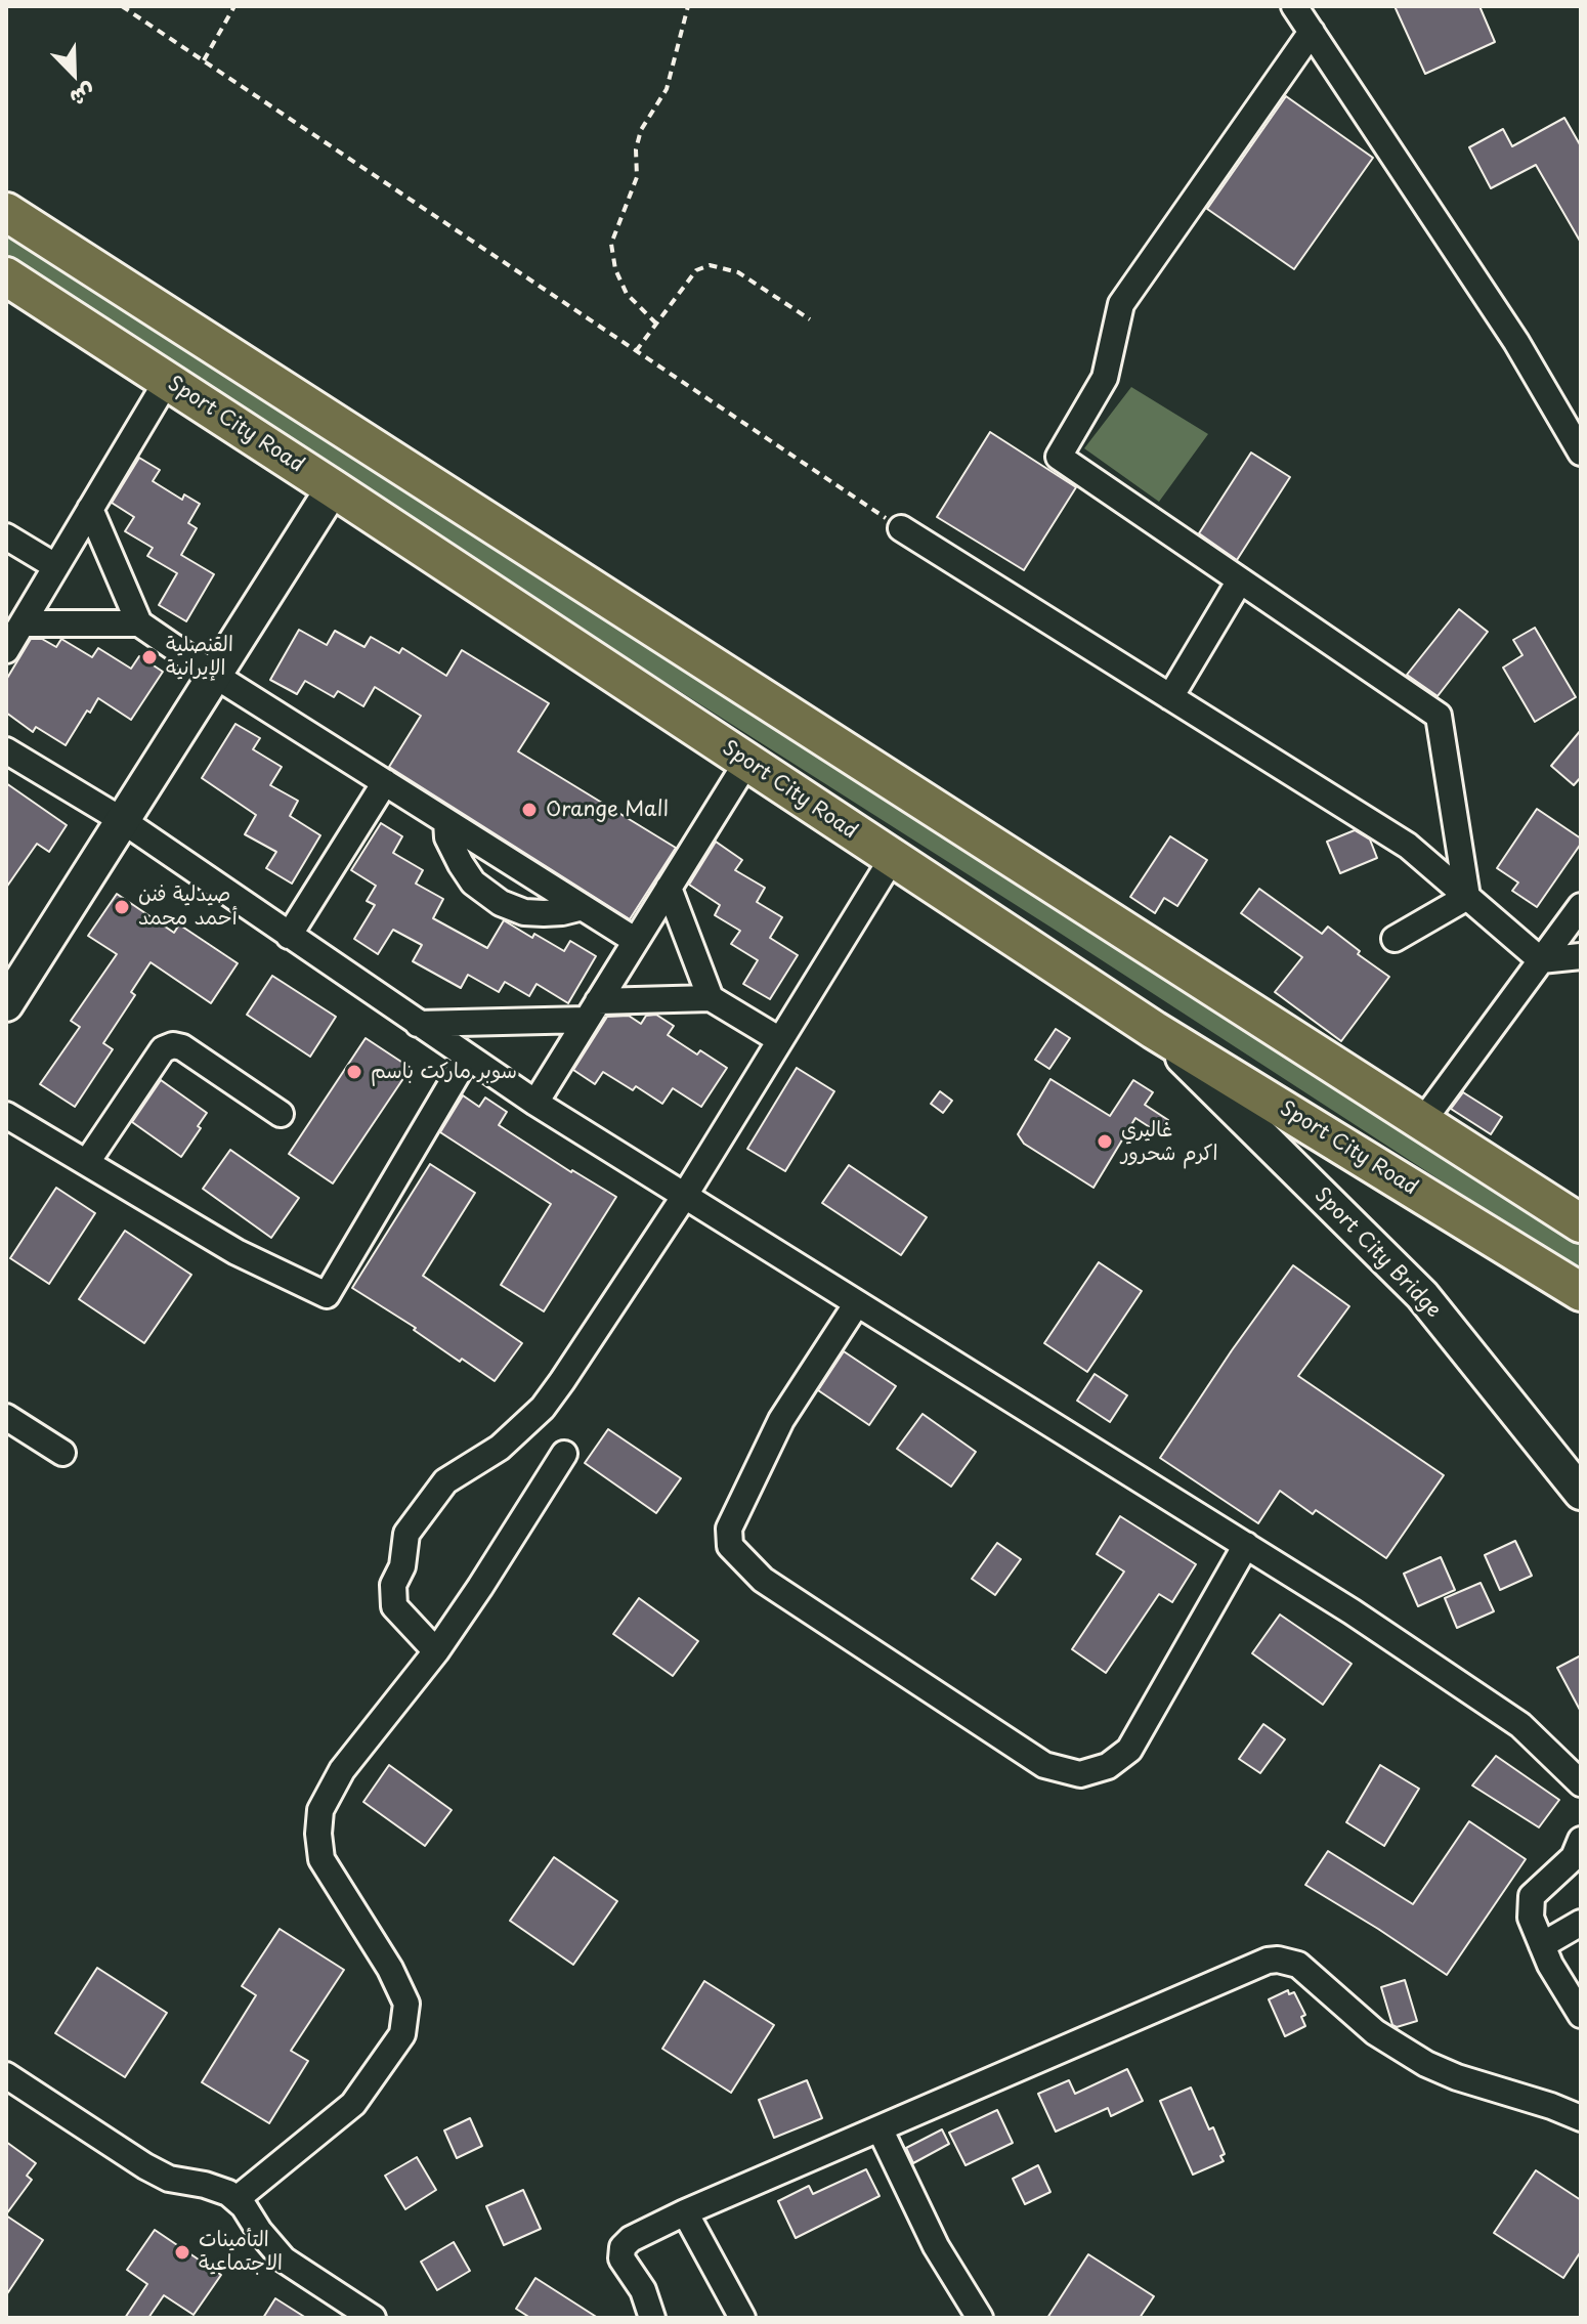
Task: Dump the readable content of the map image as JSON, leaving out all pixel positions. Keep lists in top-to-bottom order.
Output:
{
  "streets": {
    "main road": ["Sport City Road", "Sport City Bridge"]
  },
  "crossings": [
    ["Sport City Road", "Sport City Bridge"]
  ],
  "places": [
    "القنصلية الإيرانية",
    "Orange Mall",
    "صيدلية فنن أحمد محمد",
    "سوبر ماركت باسم",
    "غاليري اكرم شحرور",
    "التأمينات الاجتماعية"
  ],
  "north": "bottom right"
}
